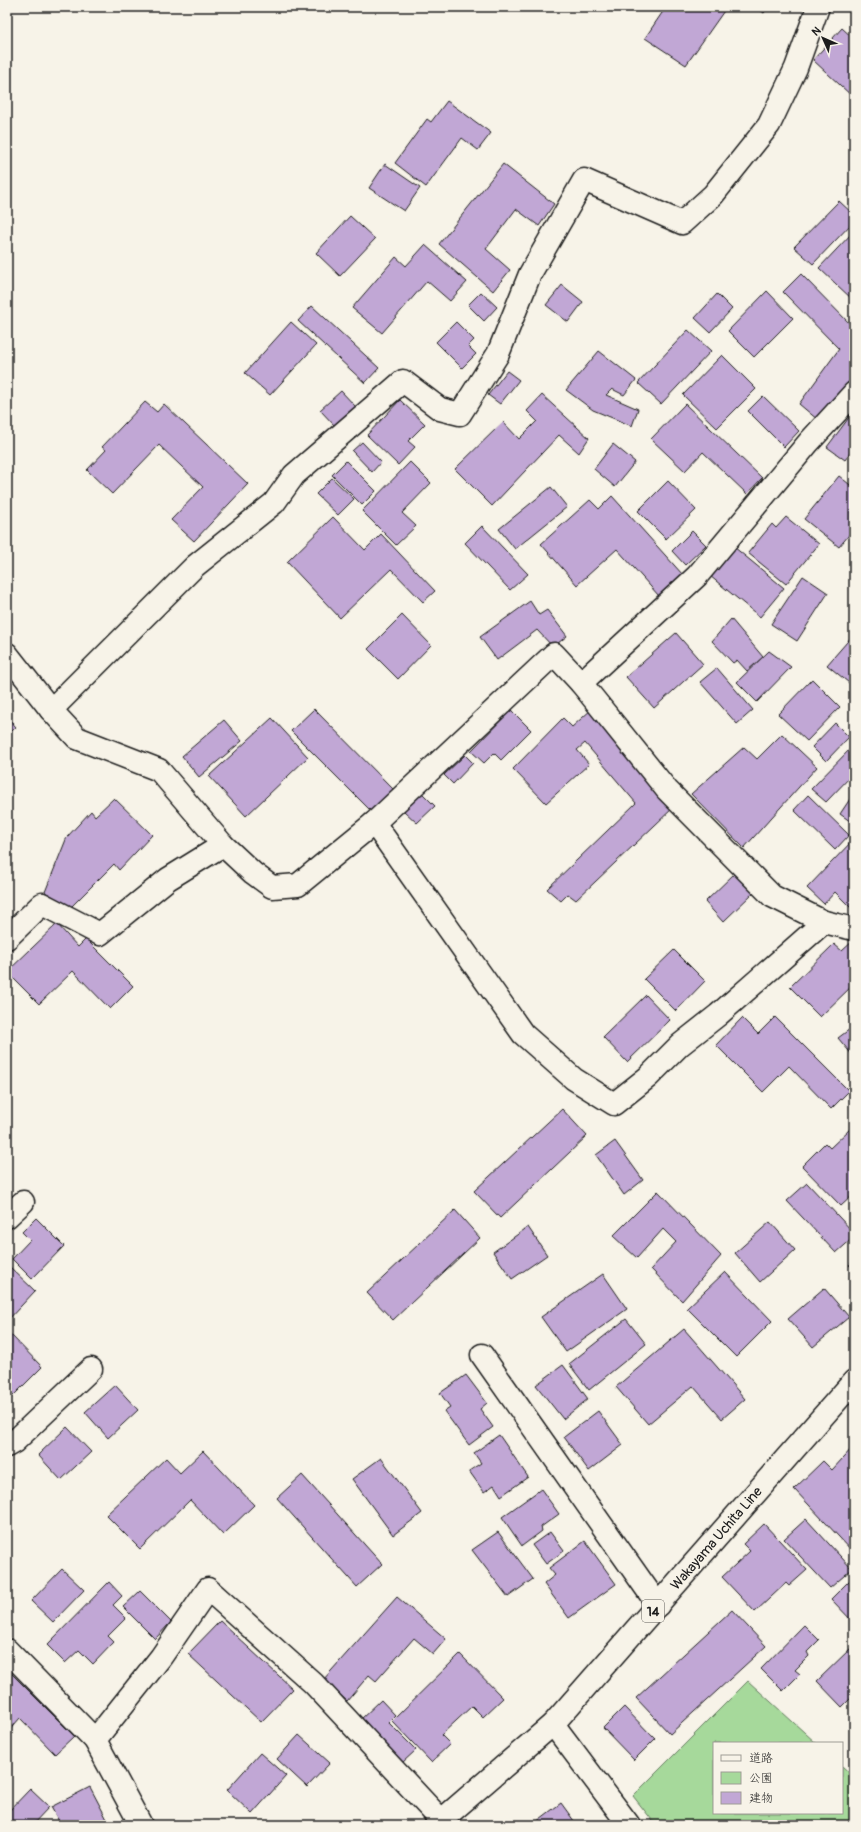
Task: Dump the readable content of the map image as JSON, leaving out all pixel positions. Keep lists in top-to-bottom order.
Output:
{
  "streets": {
    "street": ["Wakayama Uchita Line", "14"]
  },
  "legend": ["道路", "公園", "建物"],
  "north": "top left"
}
